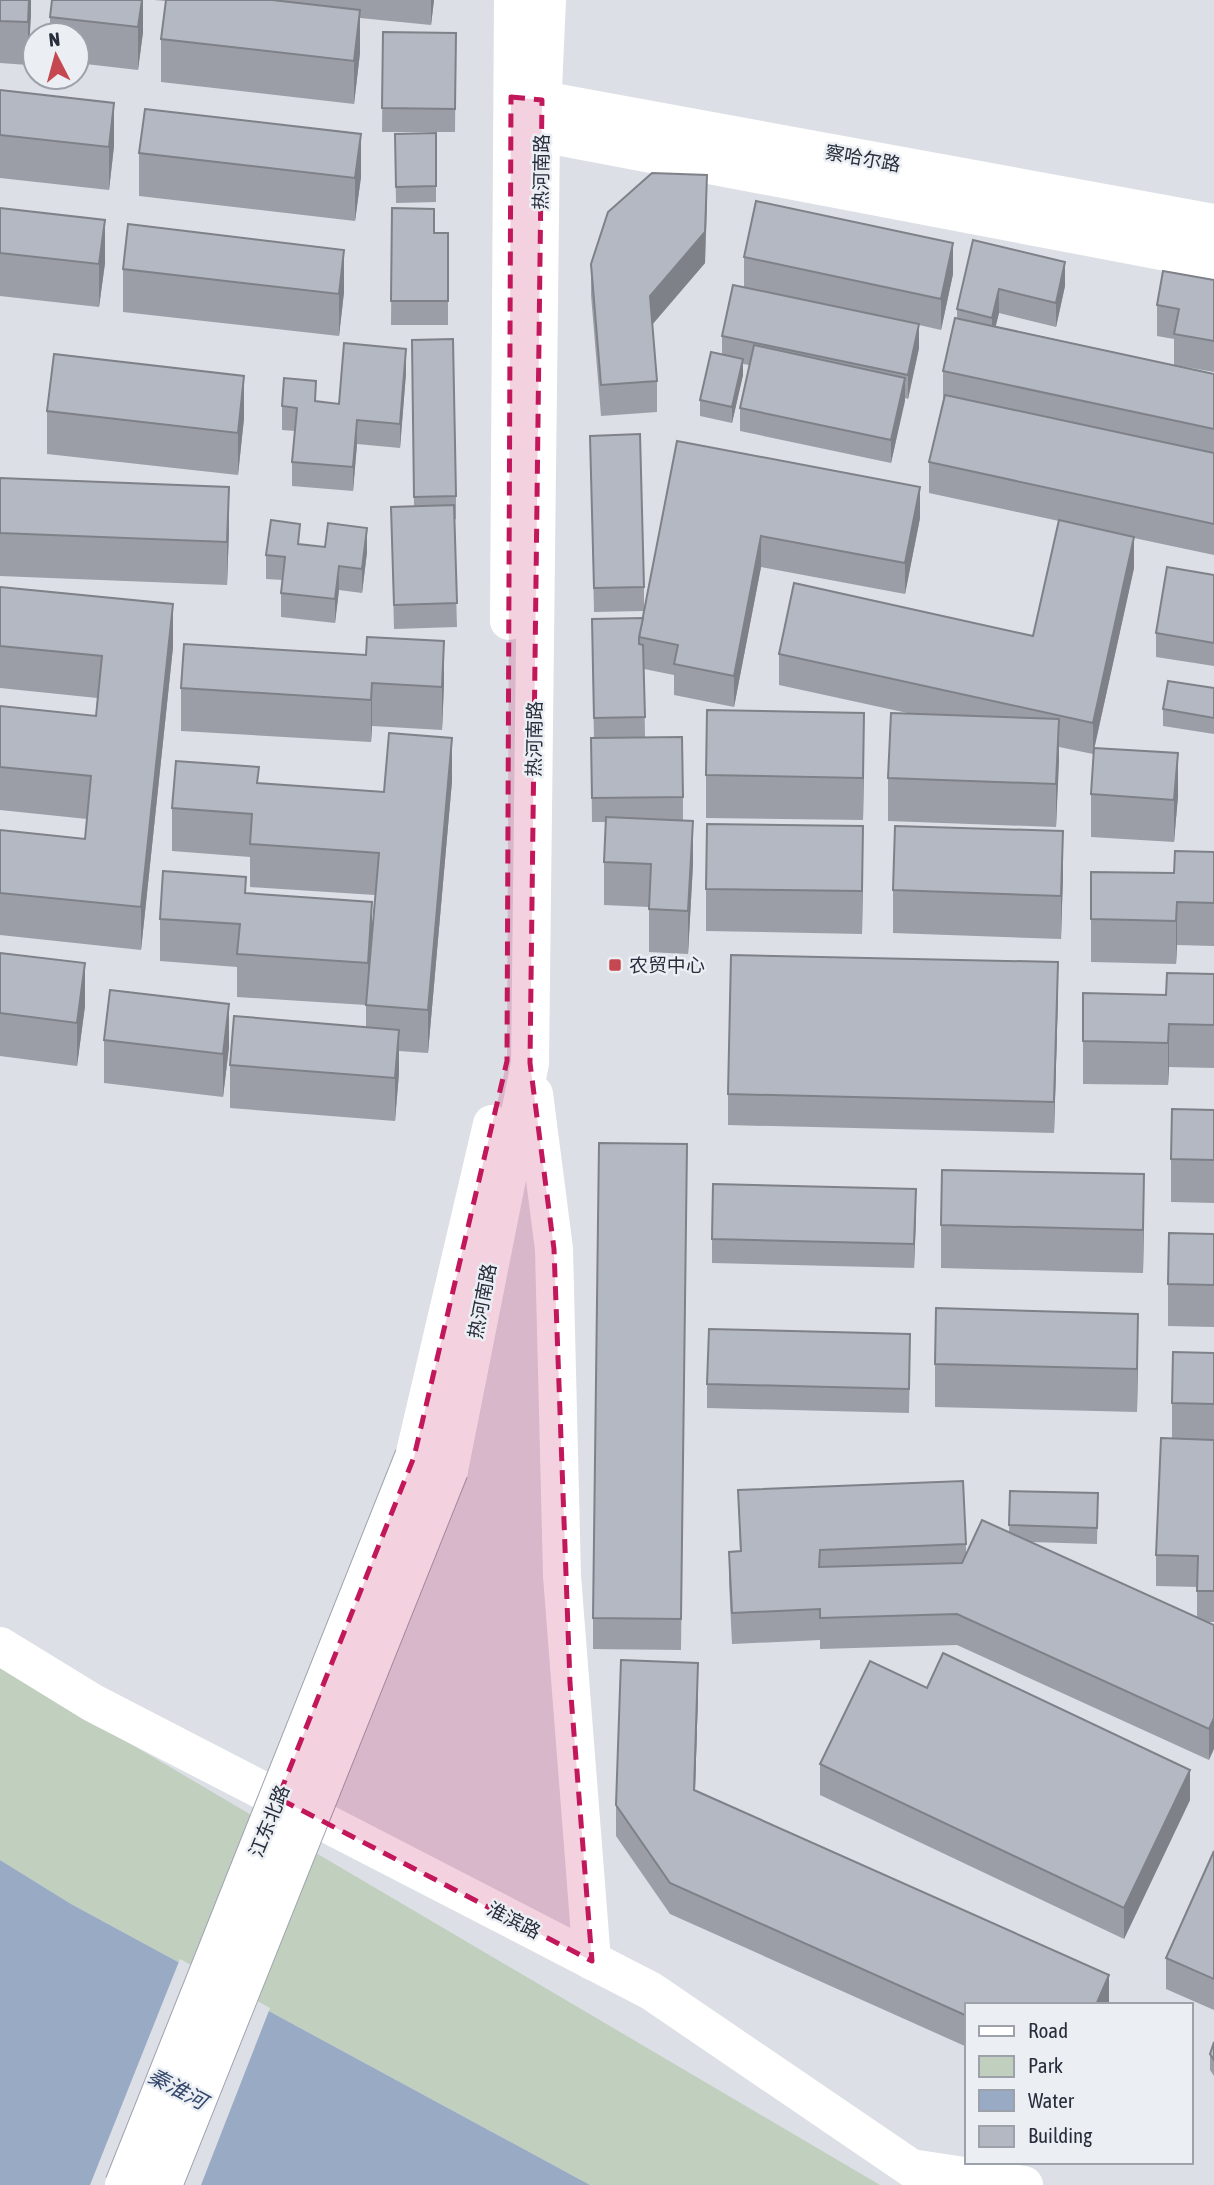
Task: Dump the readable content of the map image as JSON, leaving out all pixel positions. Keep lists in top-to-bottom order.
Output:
{
  "streets": {
    "main road": [
      "察哈尔路",
      "热河南路",
      "江东北路",
      "淮滨路"
    ]
  },
  "crossings": [
    ["察哈尔路", "热河南路"],
    ["热河南路", "江东北路"]
  ],
  "water": ["秦淮河"],
  "places": {
    "transit": ["农贸中心"]
  },
  "legend": [
    "Road",
    "Park",
    "Water",
    "Building"
  ],
  "north": "top"
}
